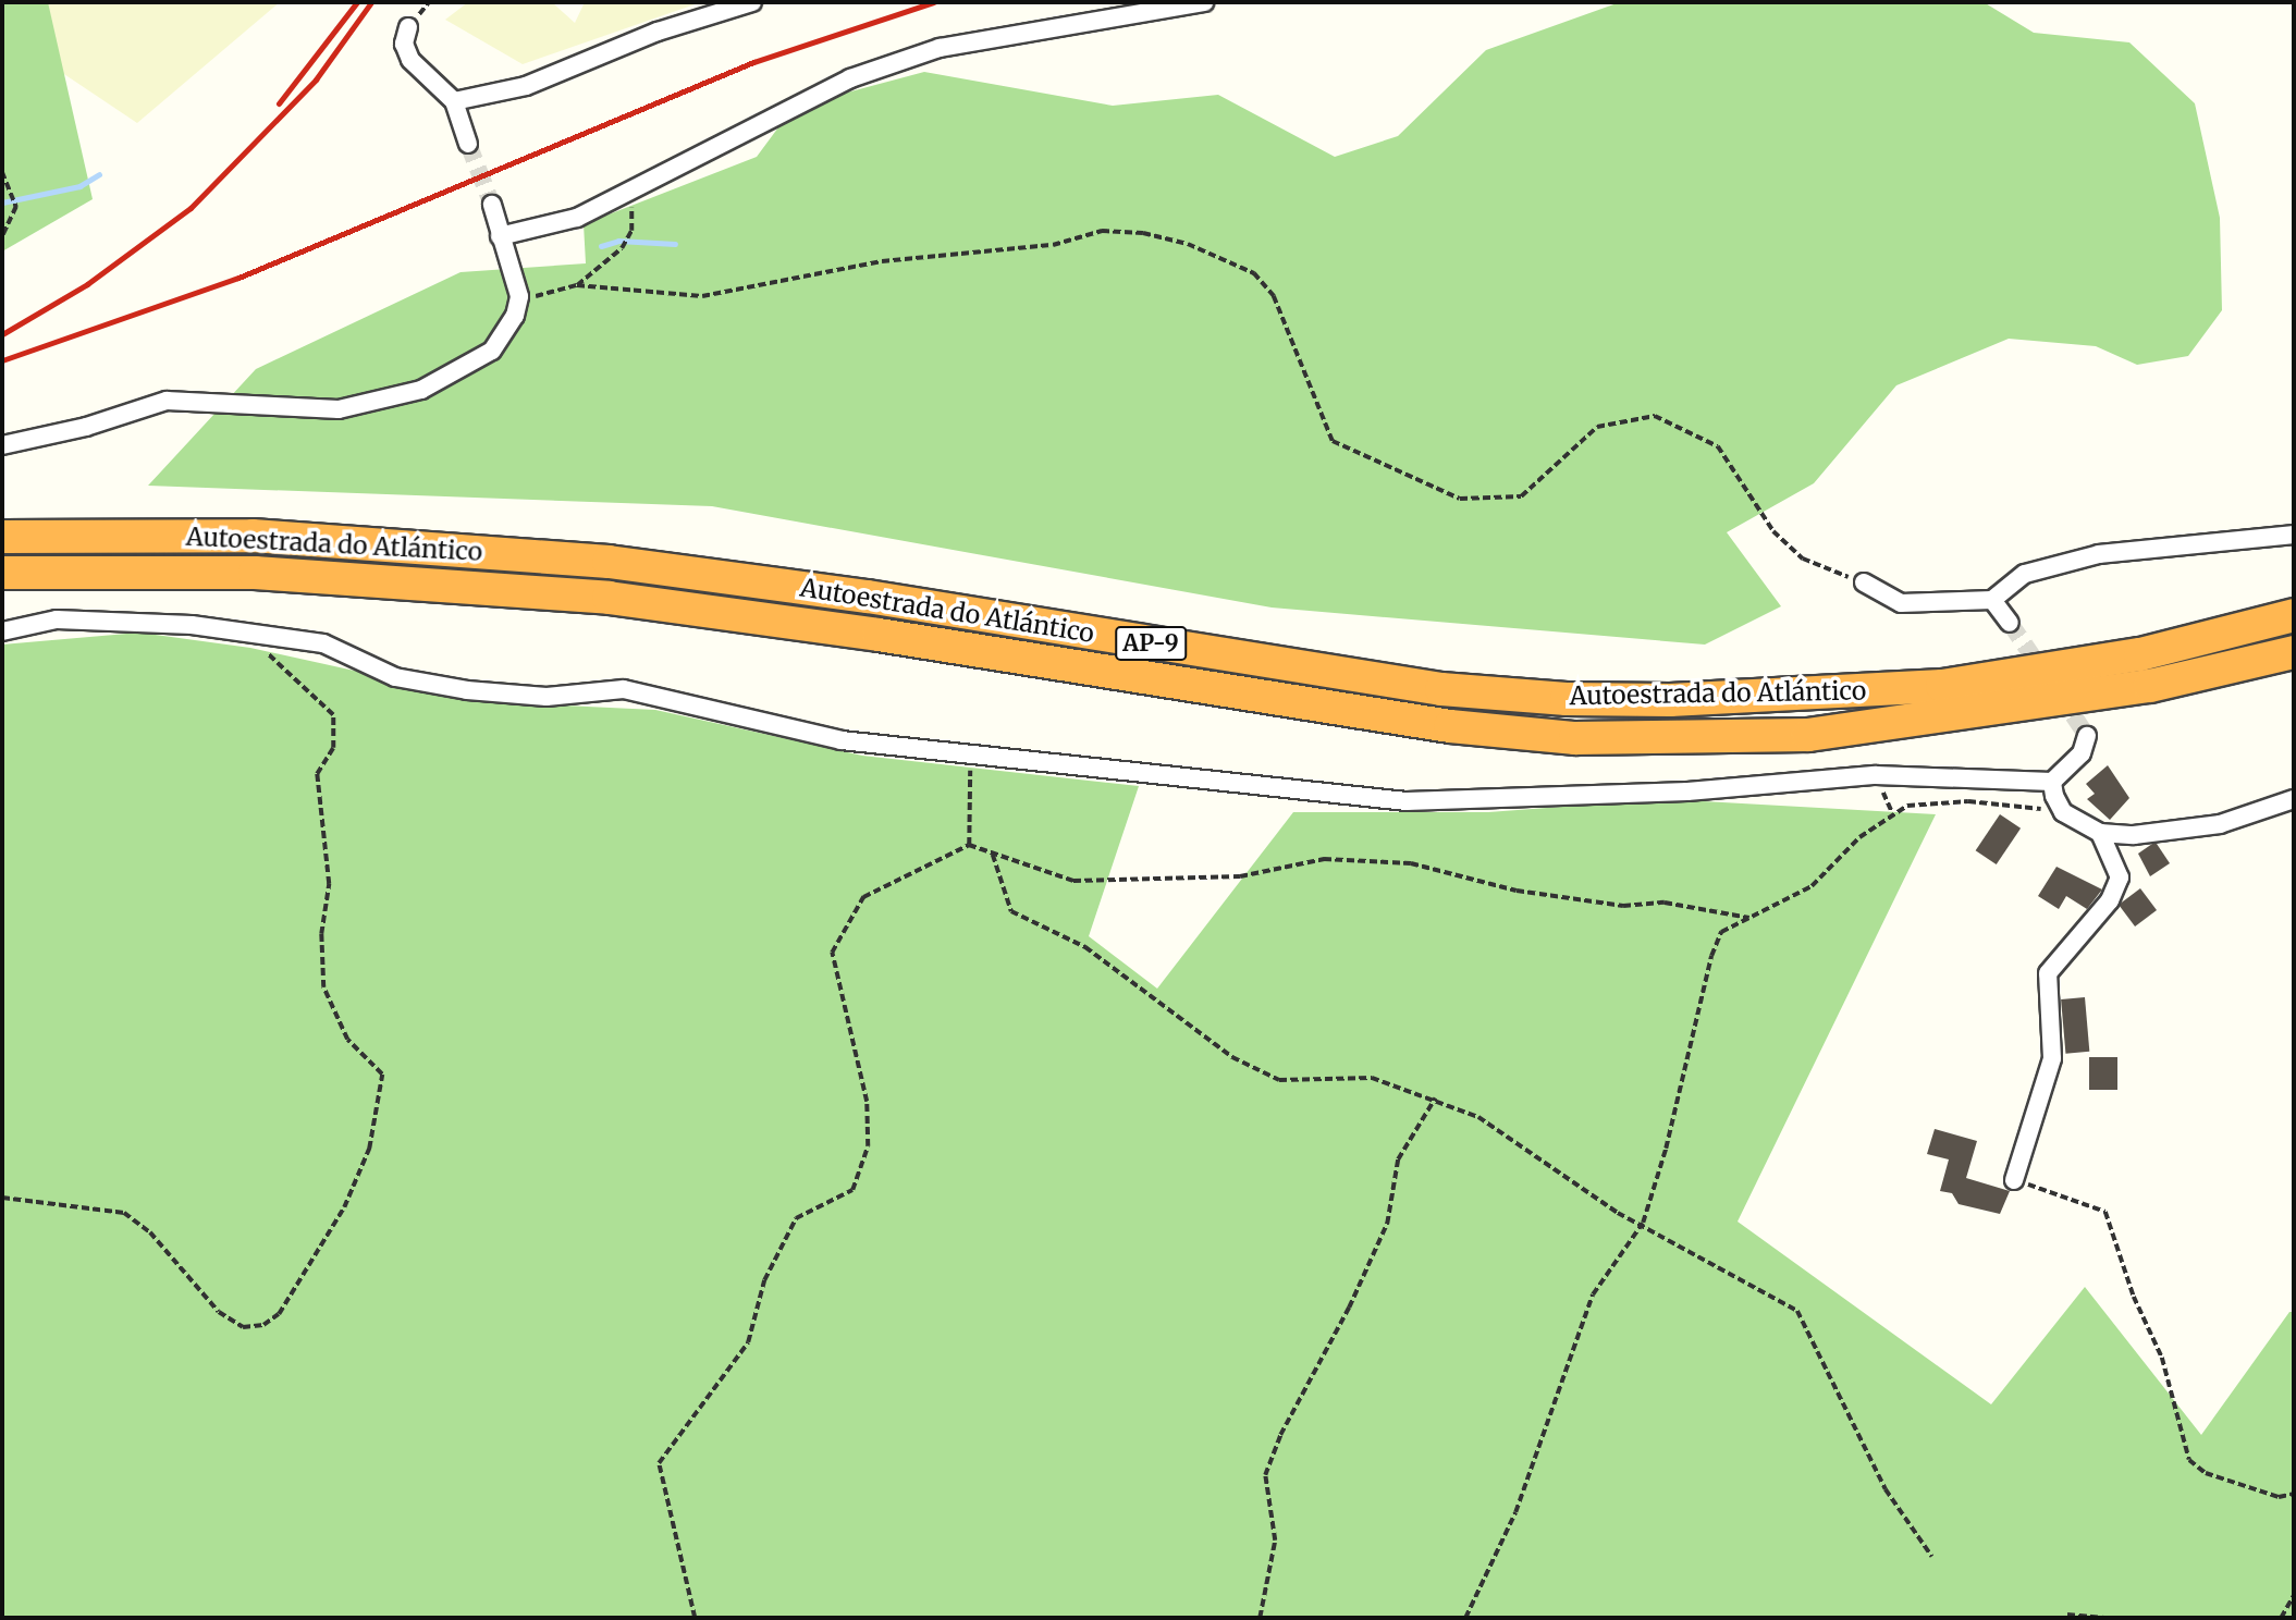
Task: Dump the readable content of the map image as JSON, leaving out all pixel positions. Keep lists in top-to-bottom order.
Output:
{
  "streets": {
    "highway": ["Autoestrada do Atlántico", "AP-9"]
  }
}
